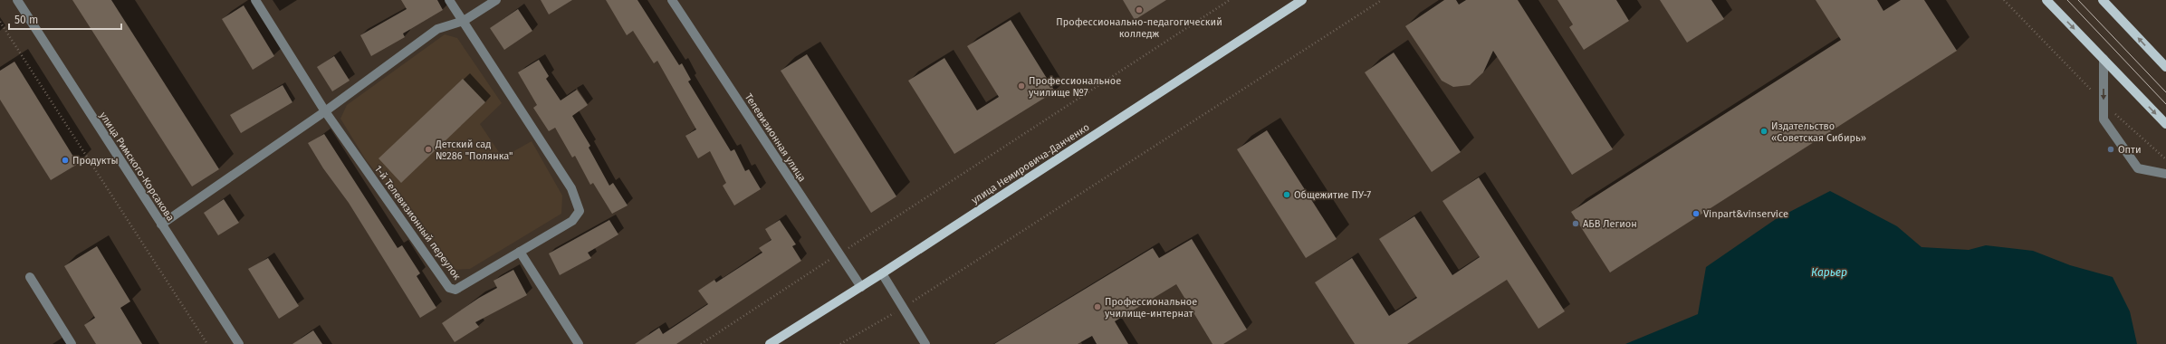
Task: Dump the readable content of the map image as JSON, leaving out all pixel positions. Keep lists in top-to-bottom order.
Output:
{
  "streets": {
    "main road": ["улица Немировича-Данченко"],
    "street": ["Телевизионная улица", "улица Римского-Корсакова", "1-й Телевизионный переулок"]
  },
  "crossings": [
    ["Телевизионная улица", "улица Немировича-Данченко"]
  ],
  "water": ["Карьер"],
  "places": [
    "Профессионально-педагогический колледж",
    "Профессиональное училище №7",
    "Издательство «Советская Сибирь»",
    "Детский сад №286 \"Полянка\"",
    "Опти",
    "Продукты",
    "Общежитие ПУ-7",
    "Vinpart&vinservice",
    "АБВ Легион",
    "Профессиональное училище-интернат"
  ],
  "scale_bar": "50 m"
}
